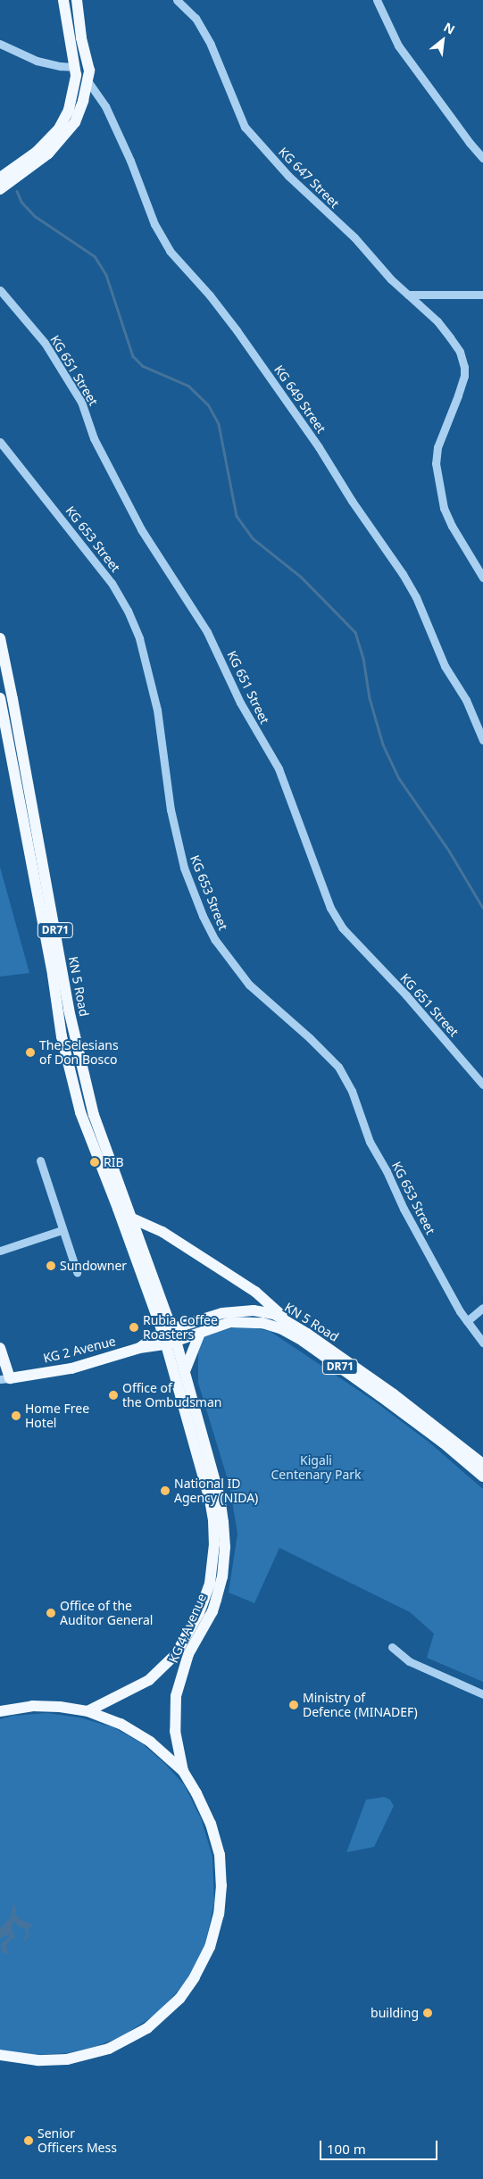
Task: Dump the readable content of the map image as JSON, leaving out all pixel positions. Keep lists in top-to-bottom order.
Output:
{
  "streets": {
    "main road": [
      "DR71",
      "KN 5 Road",
      "KG 2 Avenue",
      "KG 4 Avenue"
    ],
    "street": [
      "KG 647 Street",
      "KG 651 Street",
      "KG 649 Street",
      "KG 653 Street"
    ]
  },
  "crossings": [
    ["KN 5 Road", "KG 2 Avenue"],
    ["KN 5 Road", "KG 4 Avenue"],
    ["KG 2 Avenue", "KG 4 Avenue"]
  ],
  "parks": ["Kigali Centenary Park"],
  "places": [
    "The Selesians of Don Bosco",
    "RIB",
    "Sundowner",
    "Rubia Coffee Roasters",
    "Office of the Ombudsman",
    "Home Free Hotel",
    "National ID Agency (NIDA)",
    "Office of the Auditor General",
    "Ministry of Defence (MINADEF)",
    "building",
    "Senior Officers Mess"
  ],
  "scale_bar": "100 m",
  "north": "top right"
}
